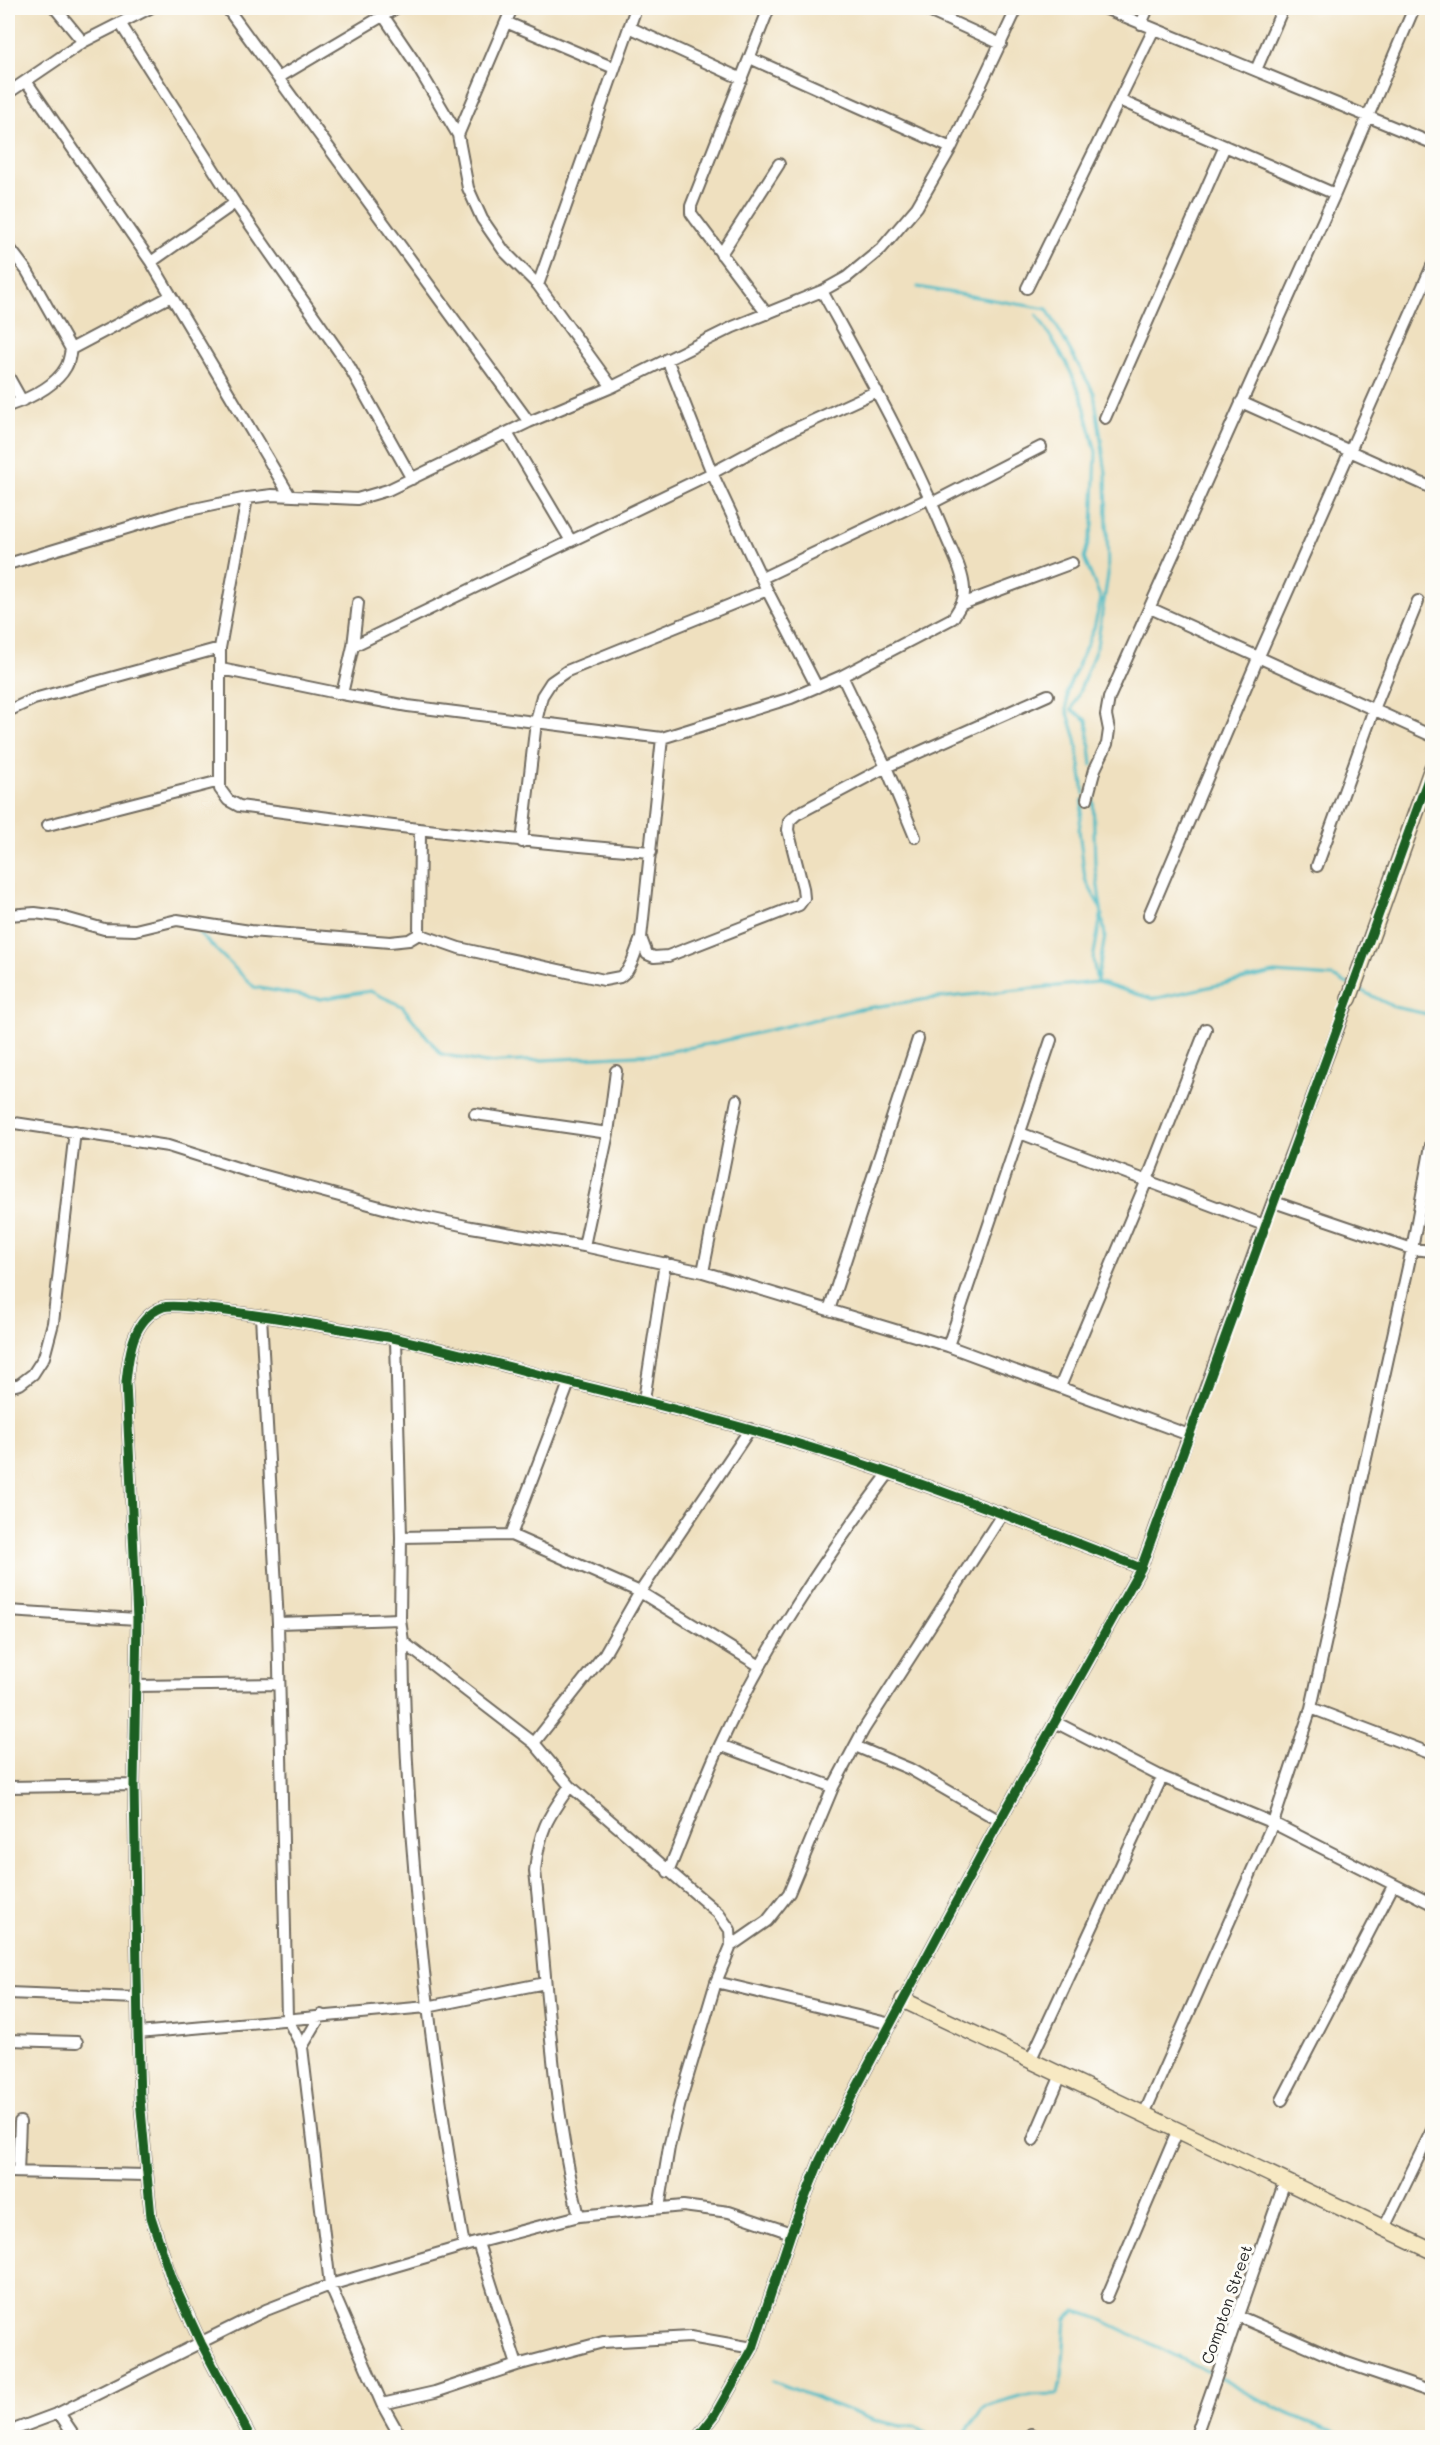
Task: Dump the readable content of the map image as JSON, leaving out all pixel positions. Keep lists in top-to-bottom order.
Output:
{
  "streets": {
    "street": ["Compton Street"]
  }
}
